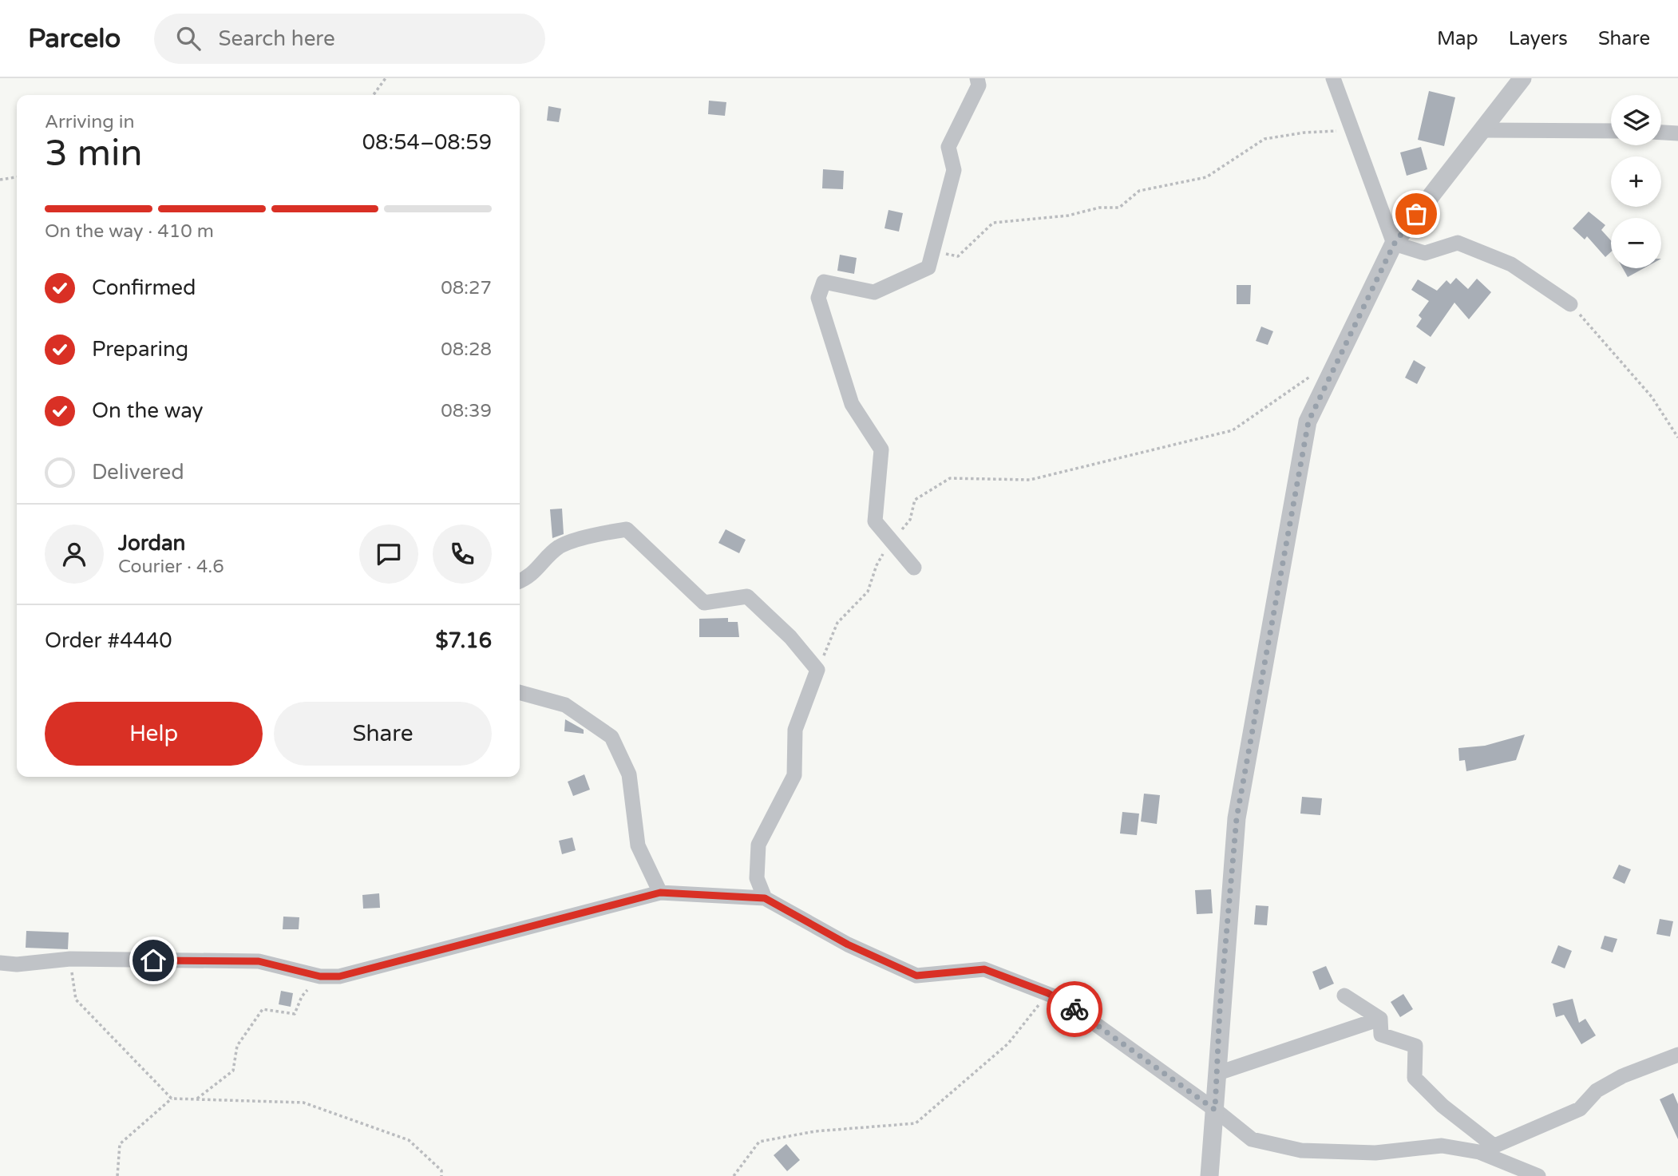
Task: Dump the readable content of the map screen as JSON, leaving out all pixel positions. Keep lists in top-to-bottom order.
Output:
{
  "page": {
    "header": "Parcelo",
    "search": "Search here",
    "nav": ["Map", "Layers", "Share"],
    "map_buttons": ["+", "−"],
    "heading": ["3 min", "Arriving in", "08:54–08:59"],
    "panel": [
      "Jordan",
      "Courier · 4.6",
      "Order #4440",
      "$7.16"
    ],
    "bar": "On the way · 410 m",
    "list": [
      ["Confirmed", "08:27"],
      ["Preparing", "08:28"],
      ["On the way", "08:39"],
      "Delivered"
    ],
    "buttons": ["Help", "Share"]
  }
}
